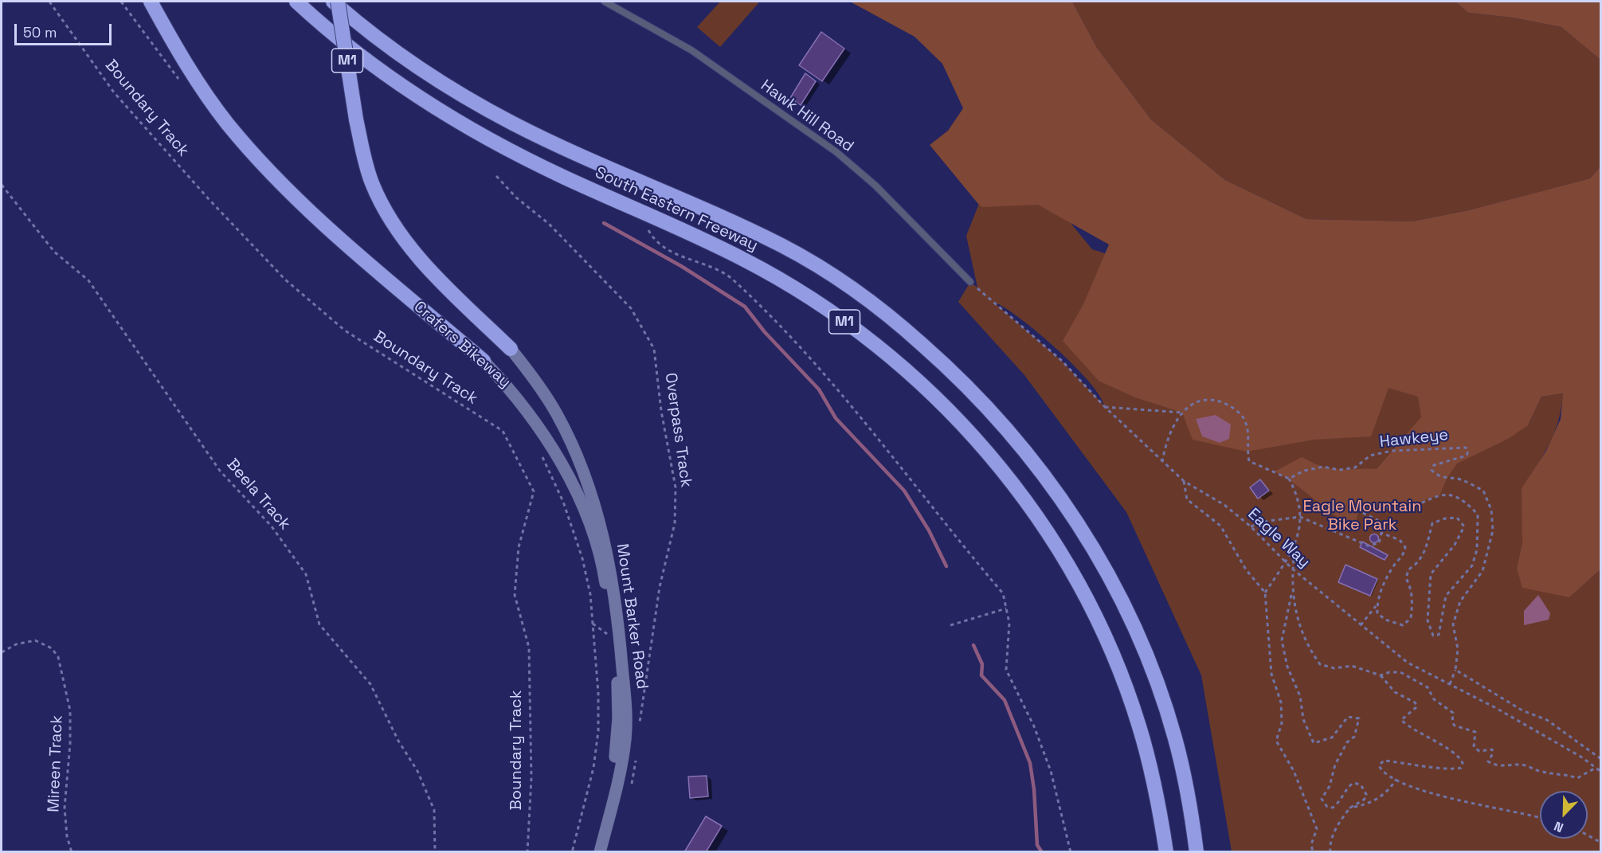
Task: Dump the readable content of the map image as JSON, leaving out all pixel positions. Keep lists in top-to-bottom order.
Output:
{
  "streets": {
    "highway": ["M1", "South Eastern Freeway"],
    "main road": ["Mount Barker Road"],
    "lane": ["Hawk Hill Road"],
    "path": [
      "Boundary Track",
      "Overpass Track",
      "Hawkeye",
      "Beela Track",
      "Eagle Way",
      "Mireen Track"
    ]
  },
  "crossings": [
    ["M1", "Mount Barker Road"],
    ["Hawk Hill Road", "Eagle Way"]
  ],
  "parks": ["Eagle Mountain Bike Park"],
  "scale_bar": "50 m",
  "north": "bottom left"
}
